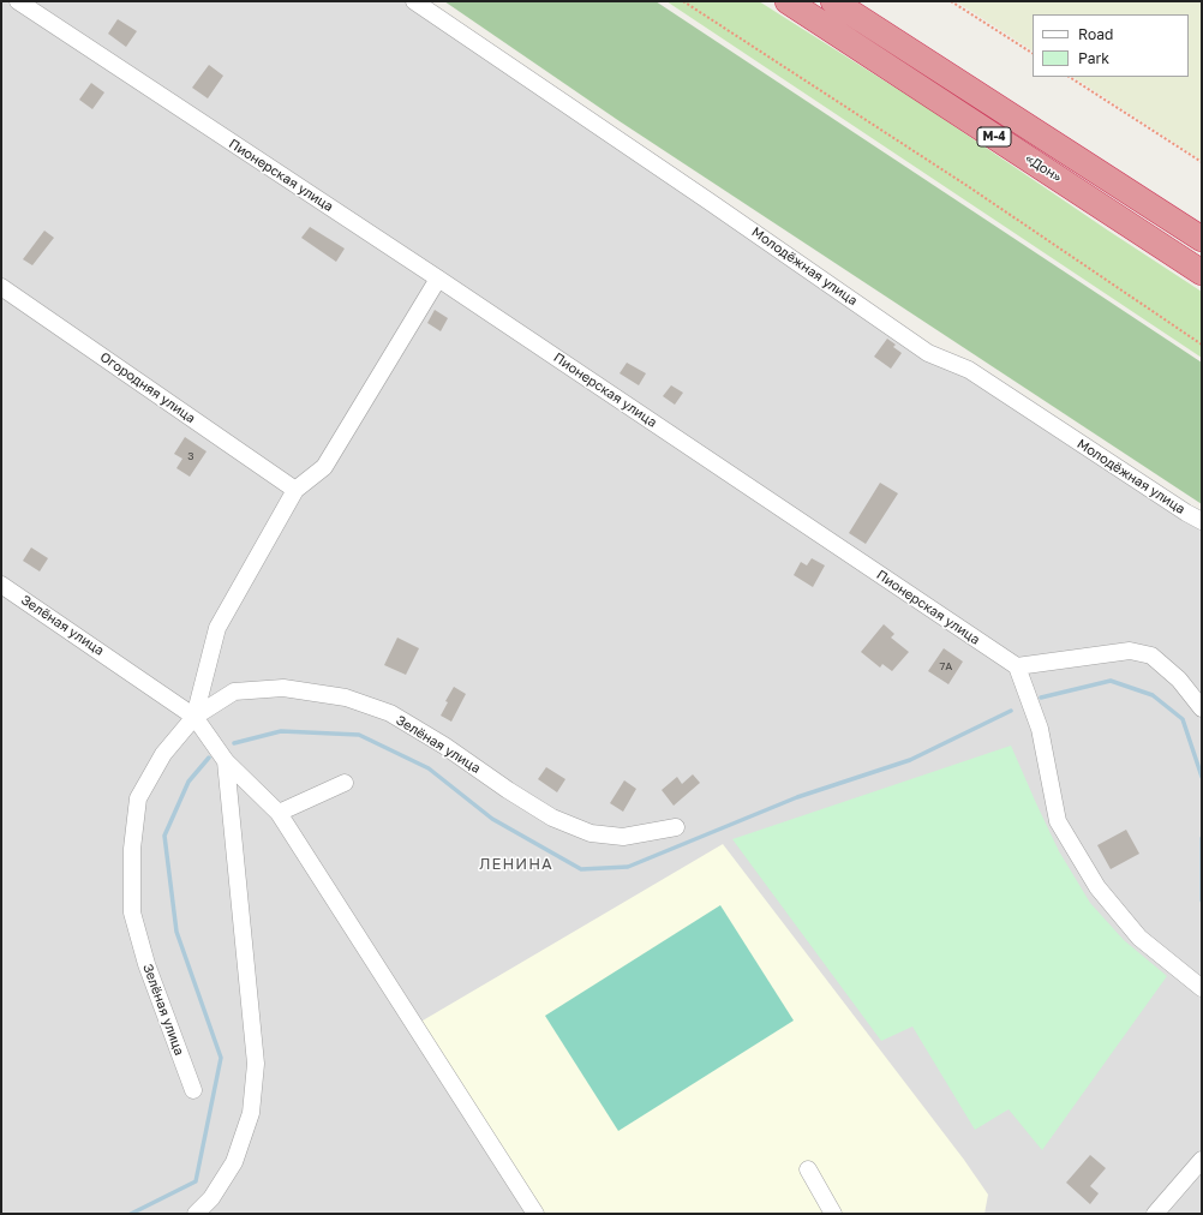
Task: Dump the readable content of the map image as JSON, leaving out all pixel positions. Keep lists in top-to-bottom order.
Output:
{
  "streets": {
    "highway": ["М-4", "«Дон»"],
    "street": [
      "Пионерская улица",
      "Молодёжная улица",
      "Огородняя улица",
      "Зелёная улица"
    ]
  },
  "districts": ["ЛЕНИНА"],
  "house_numbers": ["3", "7А"],
  "legend": ["Road", "Park"]
}
